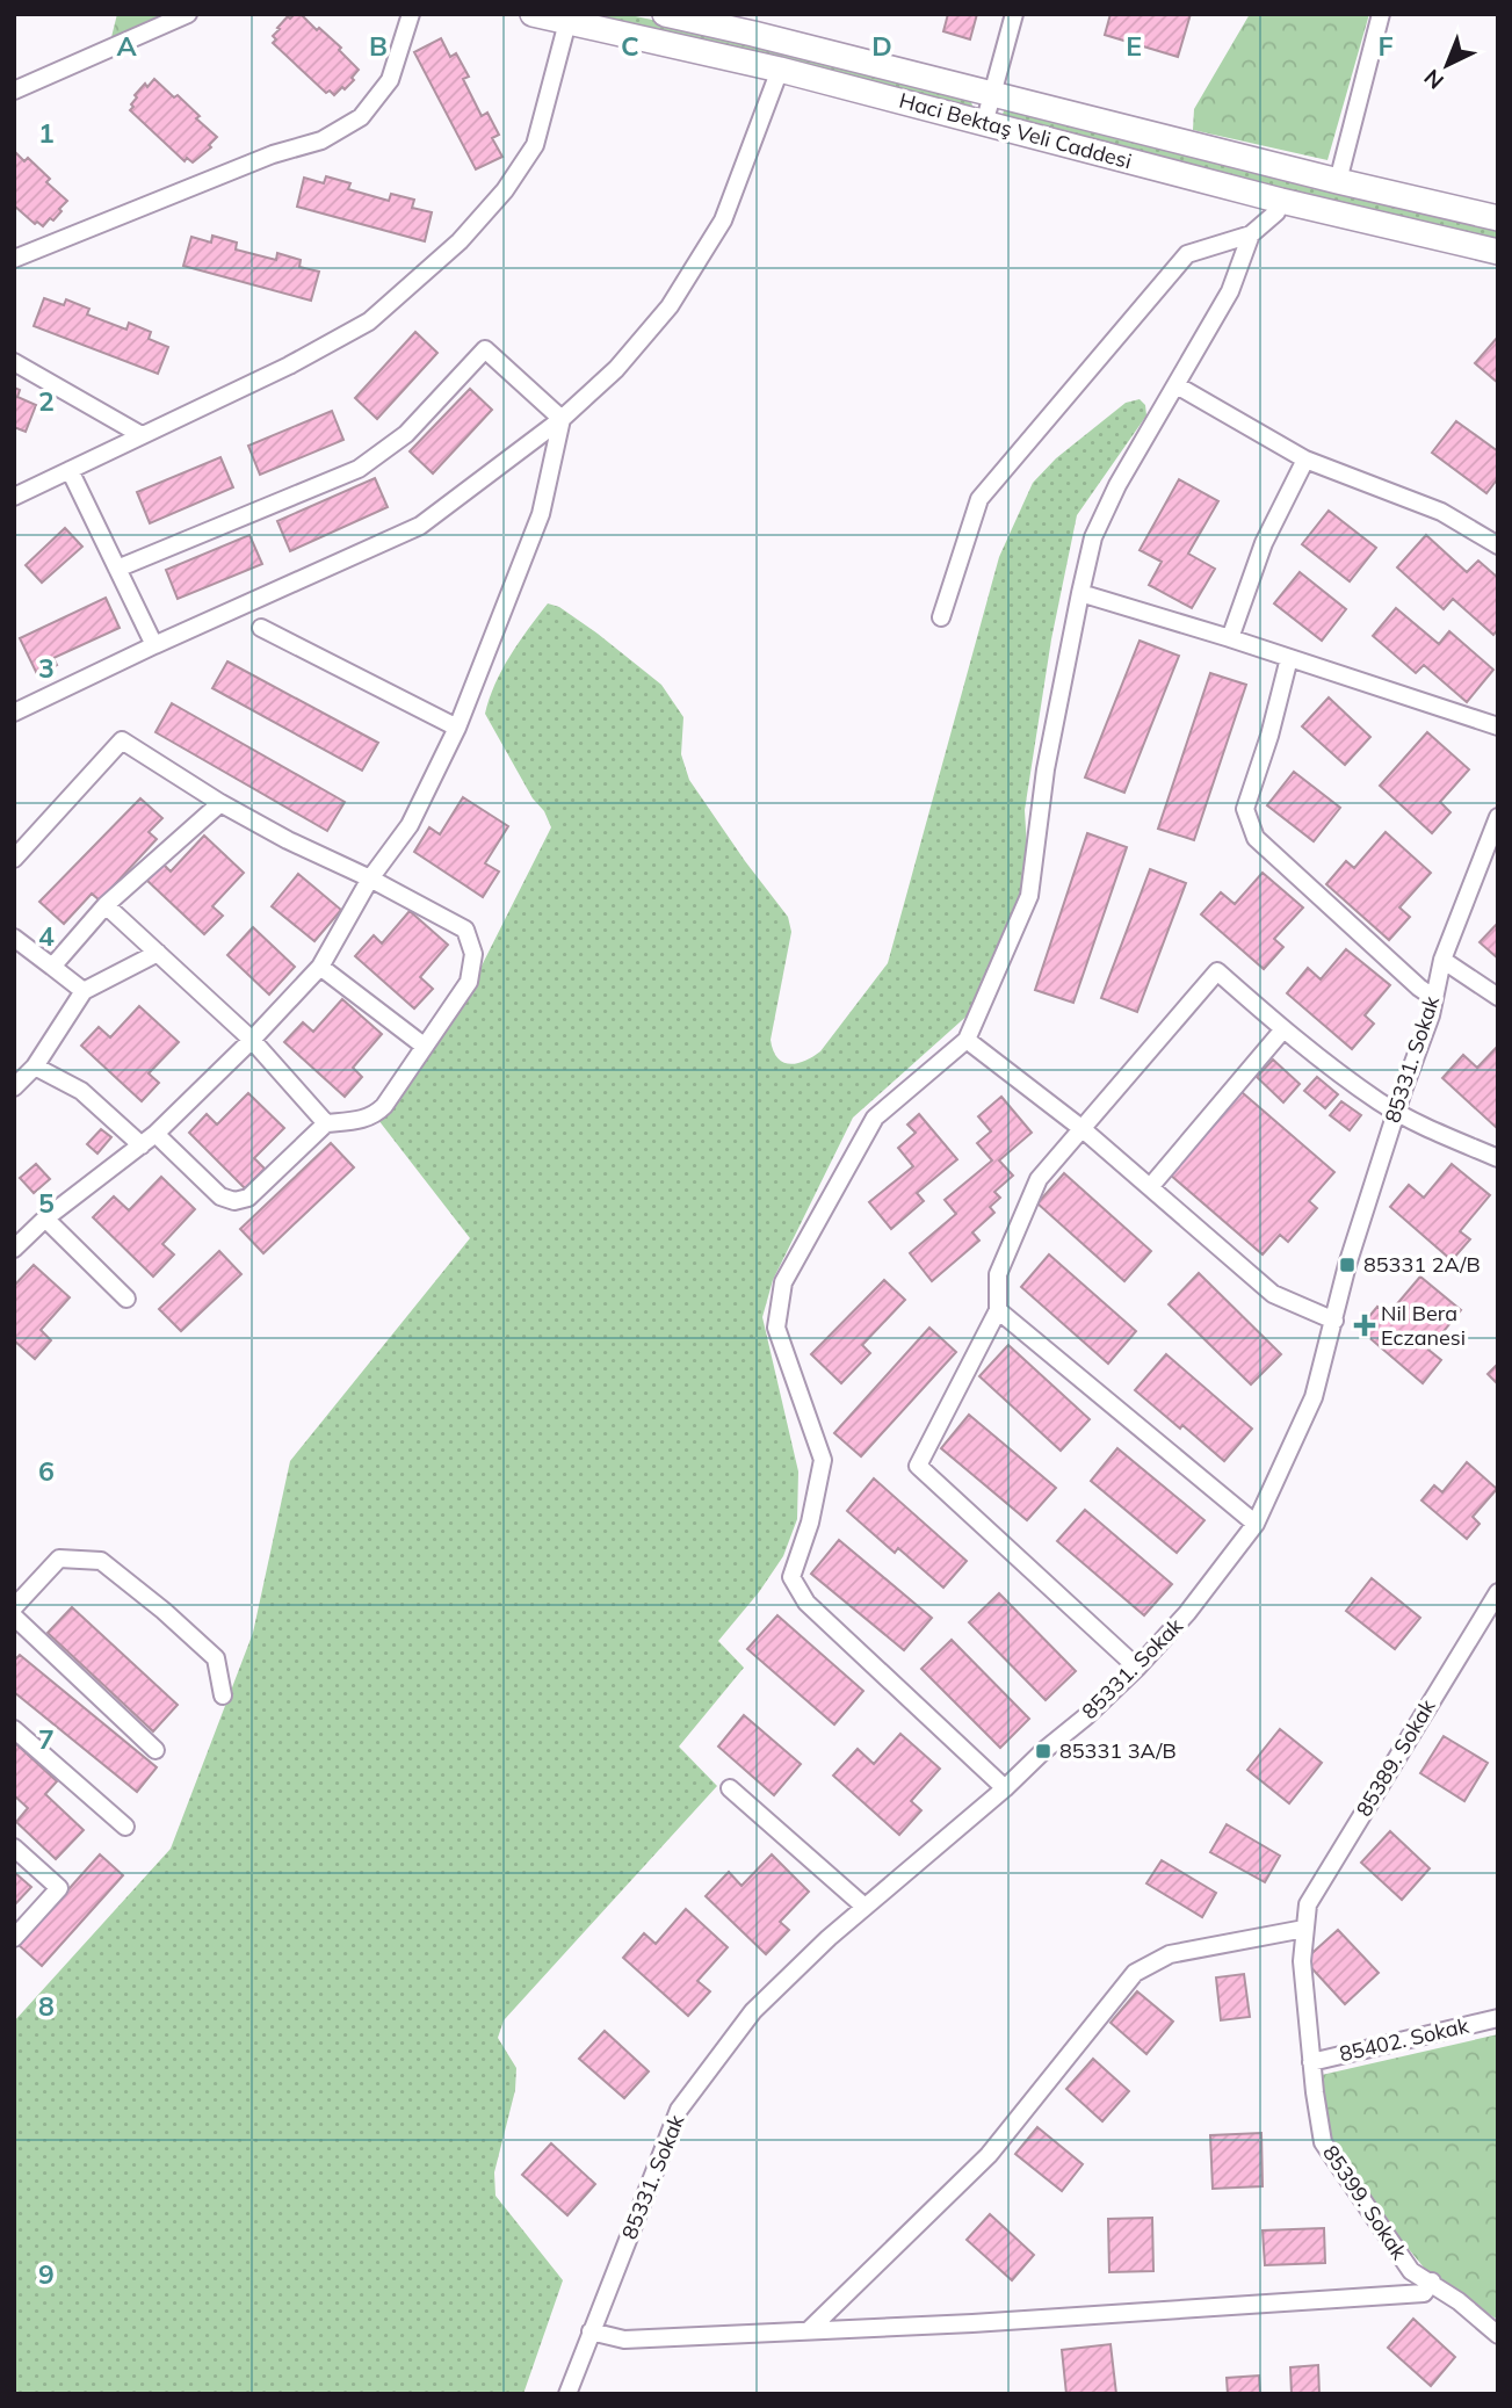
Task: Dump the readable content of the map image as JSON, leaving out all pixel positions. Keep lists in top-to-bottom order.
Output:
{
  "streets": {
    "main road": ["Haci Bektaş Veli Caddesi"],
    "street": [
      "85331. Sokak",
      "85389. Sokak",
      "85402. Sokak",
      "85399. Sokak"
    ]
  },
  "crossings": [
    ["85389. Sokak", "85399. Sokak"],
    ["85402. Sokak", "85399. Sokak"]
  ],
  "places": {
    "transit": ["85331 2A/B", "85331 3A/B"],
    "health": ["Nil Bera Eczanesi"]
  },
  "north": "bottom left",
  "grid": {
    "columns": [
      "A",
      "B",
      "C",
      "D",
      "E",
      "F"
    ],
    "rows": [
      "1",
      "2",
      "3",
      "4",
      "5",
      "6",
      "7",
      "8",
      "9"
    ]
  }
}
